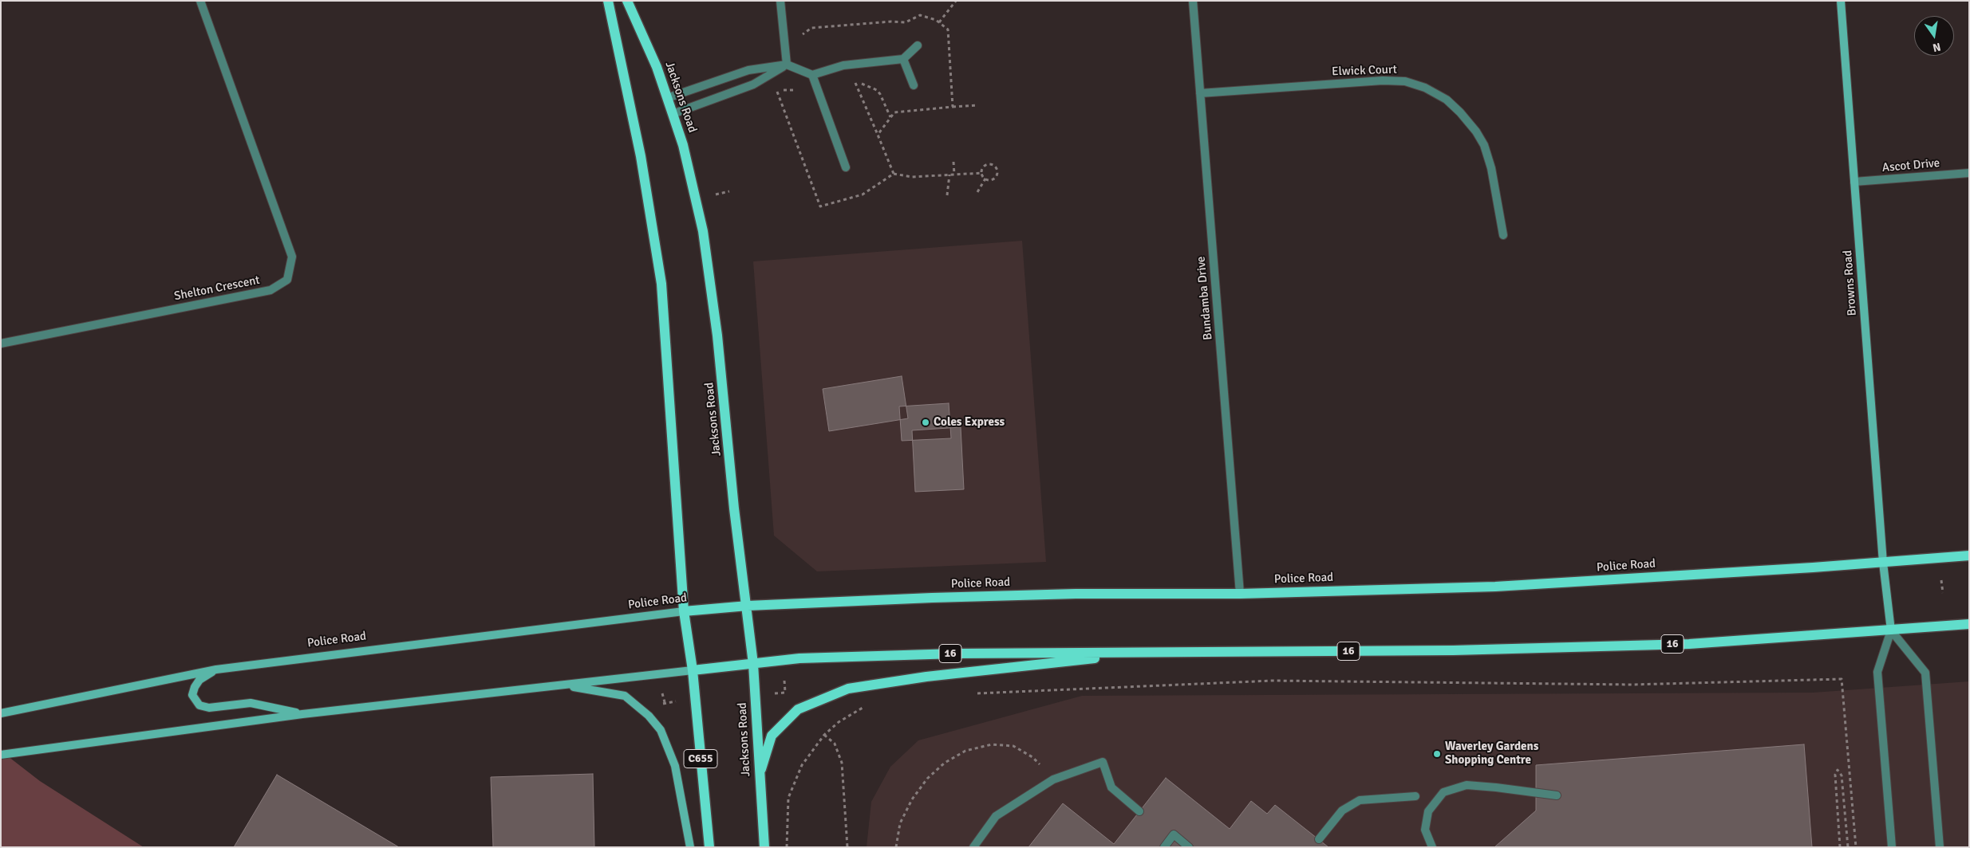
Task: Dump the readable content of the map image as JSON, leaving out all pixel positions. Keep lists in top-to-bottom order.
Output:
{
  "streets": {
    "main road": [
      "Jacksons Road",
      "Browns Road",
      "Police Road",
      "16",
      "C655"
    ],
    "street": [
      "Elwick Court",
      "Ascot Drive",
      "Shelton Crescent",
      "Bundamba Drive"
    ]
  },
  "crossings": [
    ["Elwick Court", "Bundamba Drive"],
    ["Jacksons Road", "Police Road"],
    ["Jacksons Road", "16"],
    ["Ascot Drive", "Browns Road"],
    ["Browns Road", "Police Road"],
    ["Browns Road", "16"],
    ["Bundamba Drive", "Police Road"],
    ["Police Road", "C655"],
    ["16", "C655"]
  ],
  "places": ["Coles Express", "Waverley Gardens Shopping Centre"],
  "north": "bottom"
}
